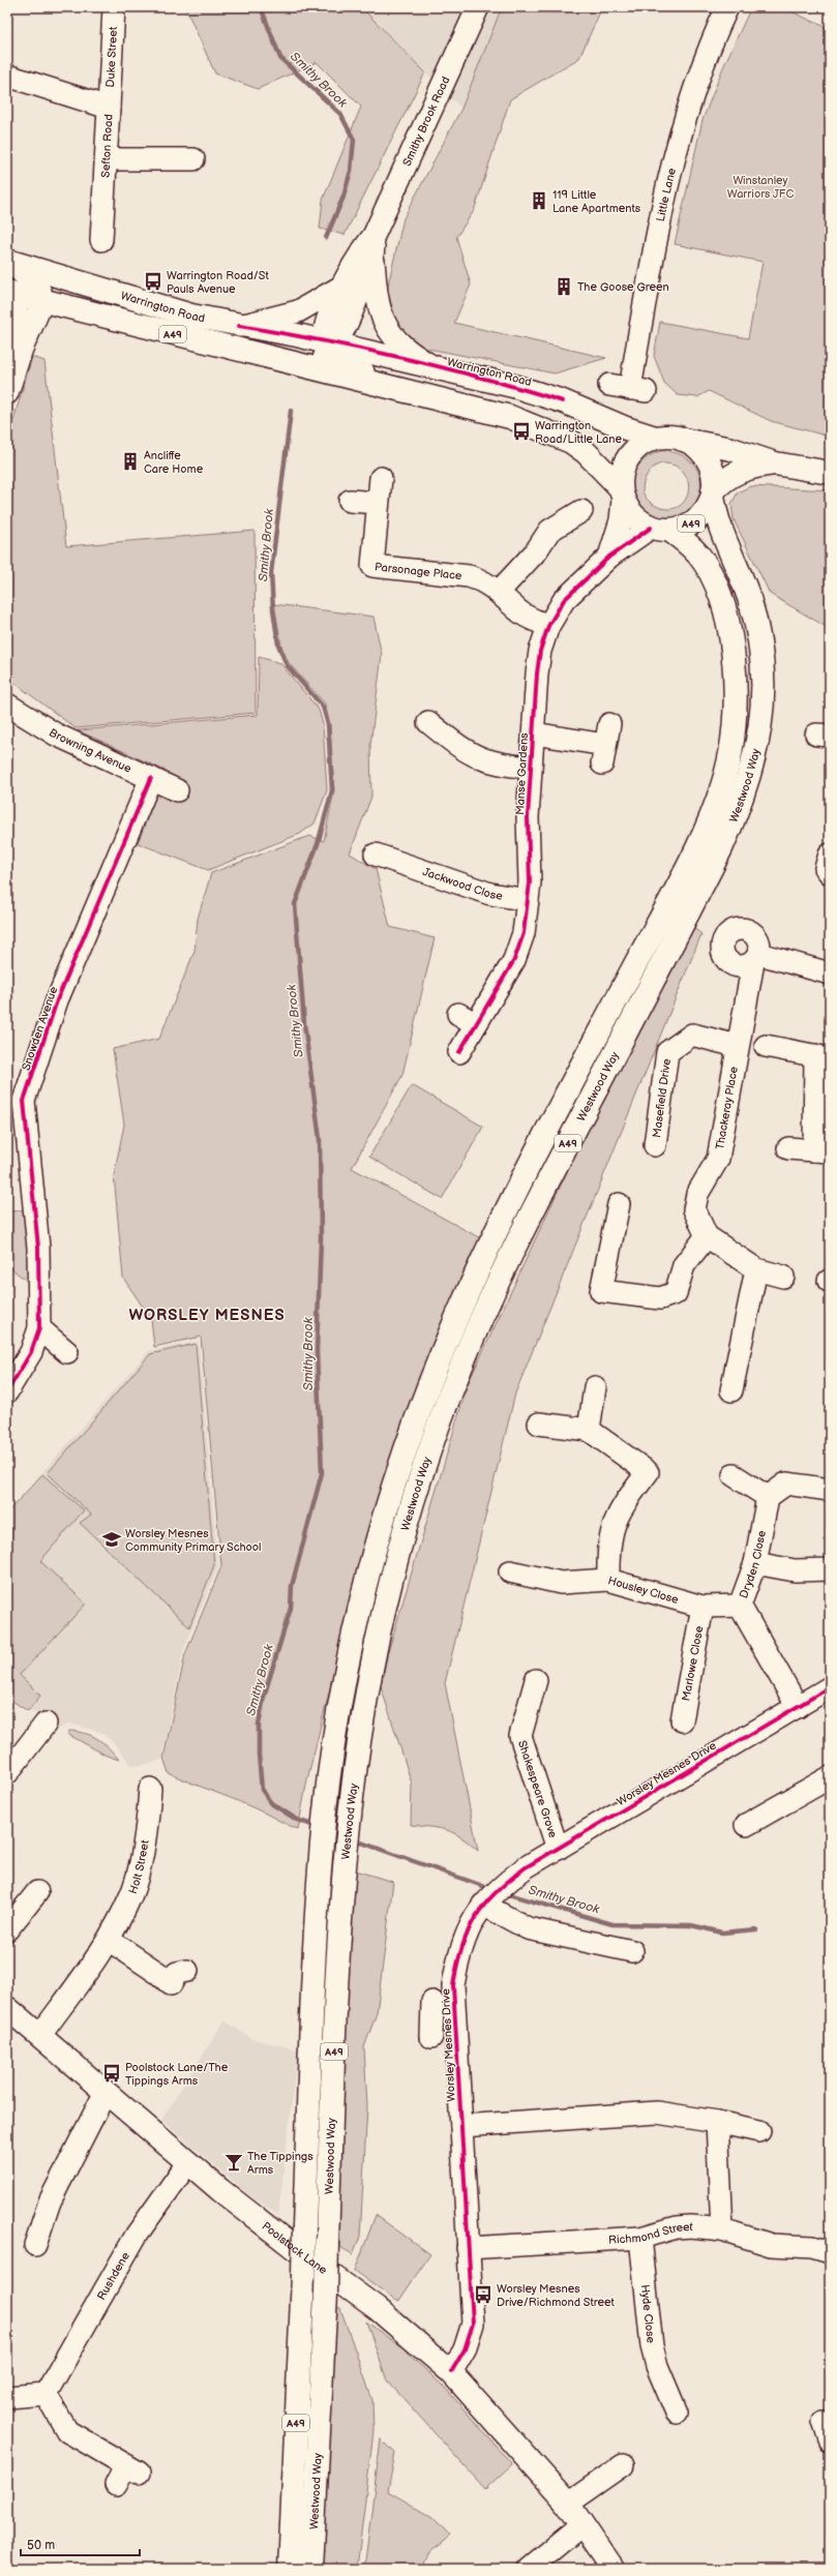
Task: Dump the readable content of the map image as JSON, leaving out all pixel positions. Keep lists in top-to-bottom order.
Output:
{
  "streets": {
    "main road": [
      "Warrington Road",
      "A49",
      "Westwood Way",
      "Poolstock Lane"
    ],
    "street": [
      "Duke Street",
      "Smithy Brook Road",
      "Sefton Road",
      "Little Lane",
      "Parsonage Place",
      "Browning Avenue",
      "Manse Gardens",
      "Jackwood Close",
      "Snowden Avenue",
      "Masefield Drive",
      "Thackeray Place",
      "Dryden Close",
      "Housley Close",
      "Marlowe Close",
      "Worsley Mesnes Drive",
      "Shakespeare Grove",
      "Holt Street",
      "Richmond Street",
      "Rushdene",
      "Hyde Close"
    ]
  },
  "crossings": [
    ["Duke Street", "Sefton Road"],
    ["Smithy Brook Road", "Warrington Road"],
    ["Warrington Road", "A49"],
    ["Warrington Road", "Manse Gardens"],
    ["Warrington Road", "Westwood Way"],
    ["A49", "Manse Gardens"],
    ["A49", "Westwood Way"],
    ["Parsonage Place", "Manse Gardens"],
    ["Browning Avenue", "Snowden Avenue"],
    ["Manse Gardens", "Westwood Way"],
    ["Manse Gardens", "Jackwood Close"],
    ["Masefield Drive", "Thackeray Place"],
    ["Dryden Close", "Housley Close"],
    ["Dryden Close", "Worsley Mesnes Drive"],
    ["Housley Close", "Marlowe Close"],
    ["Worsley Mesnes Drive", "Shakespeare Grove"],
    ["Worsley Mesnes Drive", "Richmond Street"],
    ["Worsley Mesnes Drive", "Poolstock Lane"],
    ["Holt Street", "Poolstock Lane"],
    ["Richmond Street", "Hyde Close"],
    ["Poolstock Lane", "Rushdene"]
  ],
  "districts": ["WORSLEY MESNES"],
  "water": ["Smithy Brook"],
  "parks": ["Winstanley Warriors JFC"],
  "places": {
    "building": ["119 Little Lane Apartments", "The Goose Green", "Ancliffe Care Home"],
    "bus stop": [
      "Warrington Road/St Pauls Avenue",
      "Warrington Road/Little Lane",
      "Poolstock Lane/The Tippings Arms",
      "Worsley Mesnes Drive/Richmond Street"
    ],
    "school or university": ["Worsley Mesnes Community Primary School"],
    "bar": ["The Tippings Arms"]
  },
  "scale_bar": "50 m"
}
